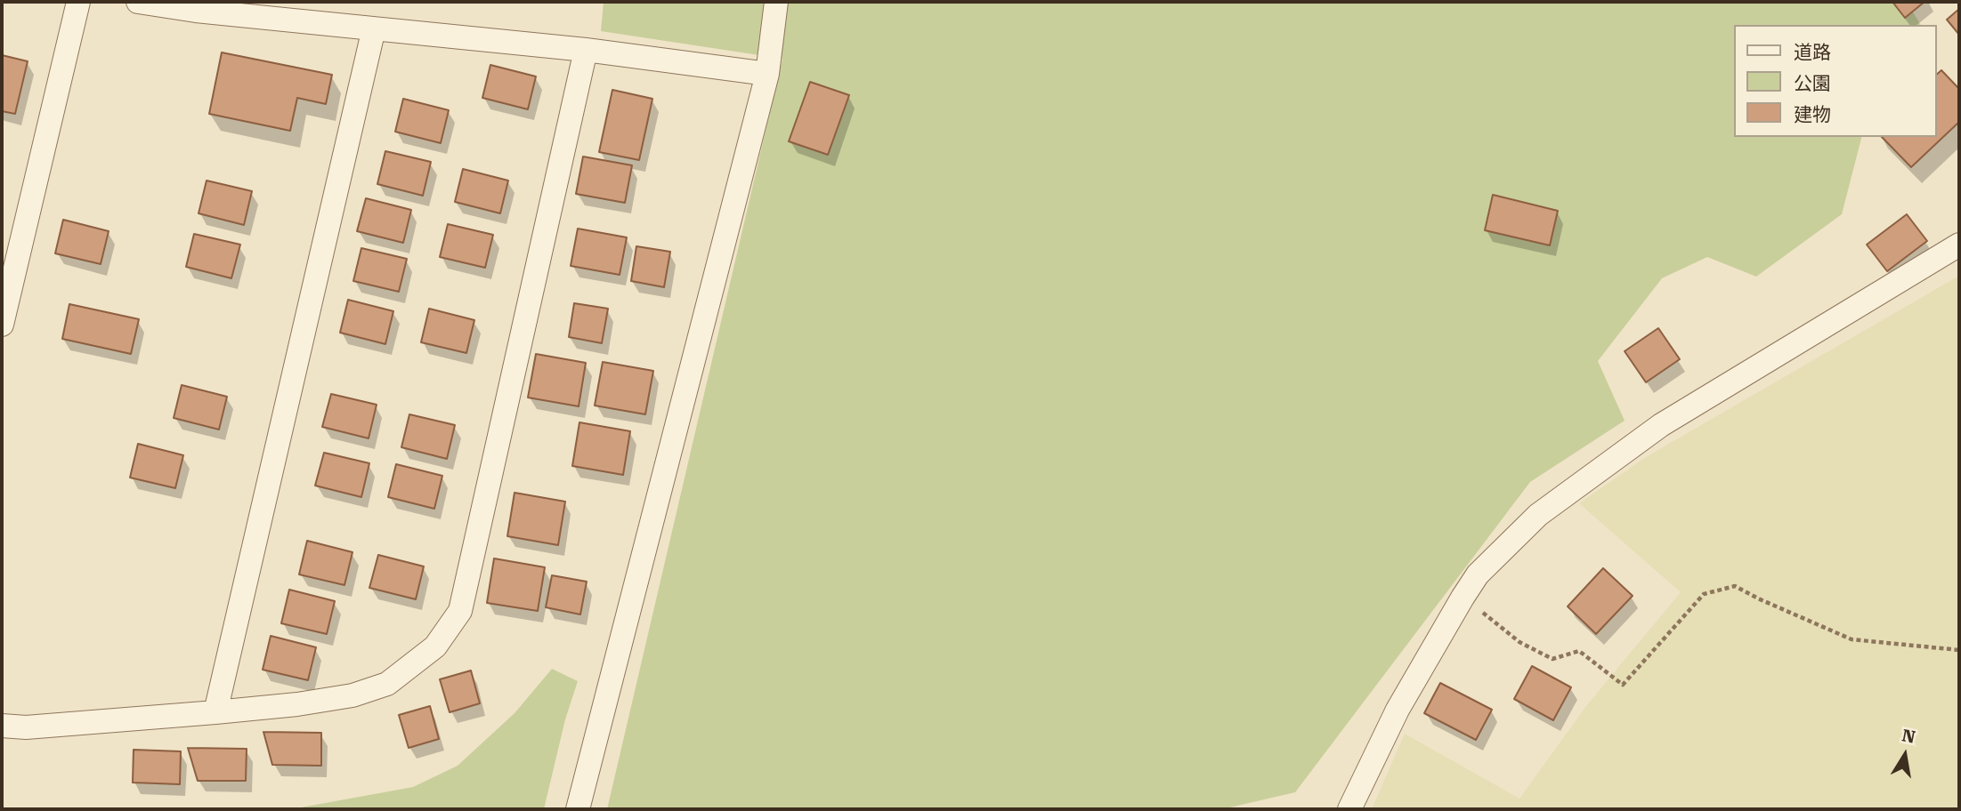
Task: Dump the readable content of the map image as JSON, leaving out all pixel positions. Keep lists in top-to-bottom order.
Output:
{
  "legend": ["道路", "公園", "建物"],
  "north": "top"
}
